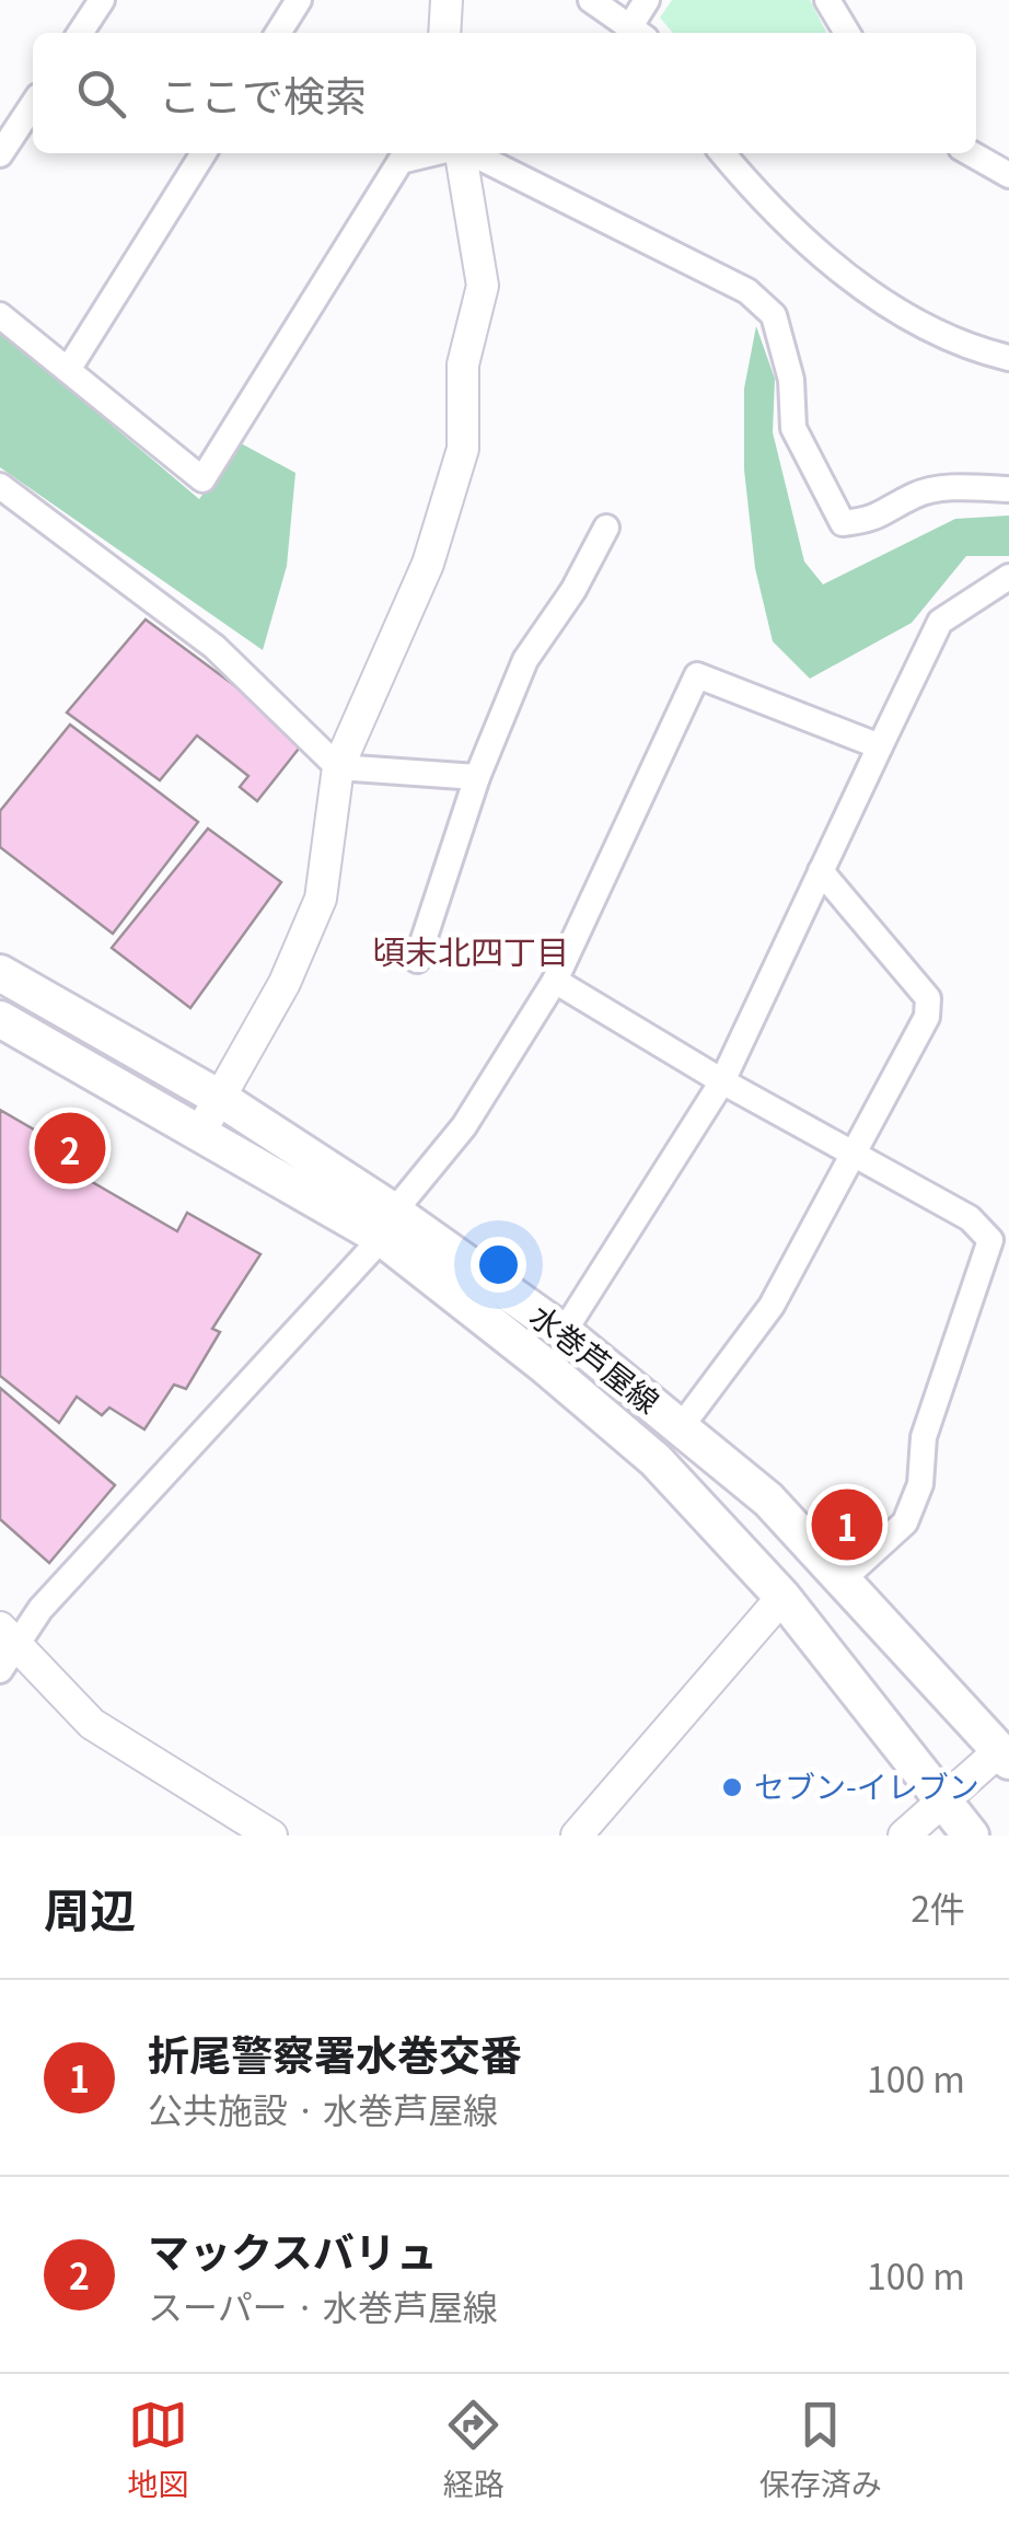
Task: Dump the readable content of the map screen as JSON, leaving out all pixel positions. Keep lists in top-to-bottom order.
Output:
{
  "streets": {
    "main road": ["水巻芦屋線"]
  },
  "districts": ["頃末北四丁目"],
  "places": ["セブン-イレブン"],
  "page": {
    "search": "ここで検索",
    "pins": ["2", "1"],
    "heading": ["周辺", "2件"],
    "list": [
      {
        "mark": "1",
        "name": "折尾警察署水巻交番",
        "note": "公共施設 · 水巻芦屋線",
        "value": "100 m"
      },
      {
        "mark": "2",
        "name": "マックスバリュ",
        "note": "スーパー · 水巻芦屋線",
        "value": "100 m"
      }
    ],
    "nav": ["地図", "経路", "保存済み"]
  }
}
